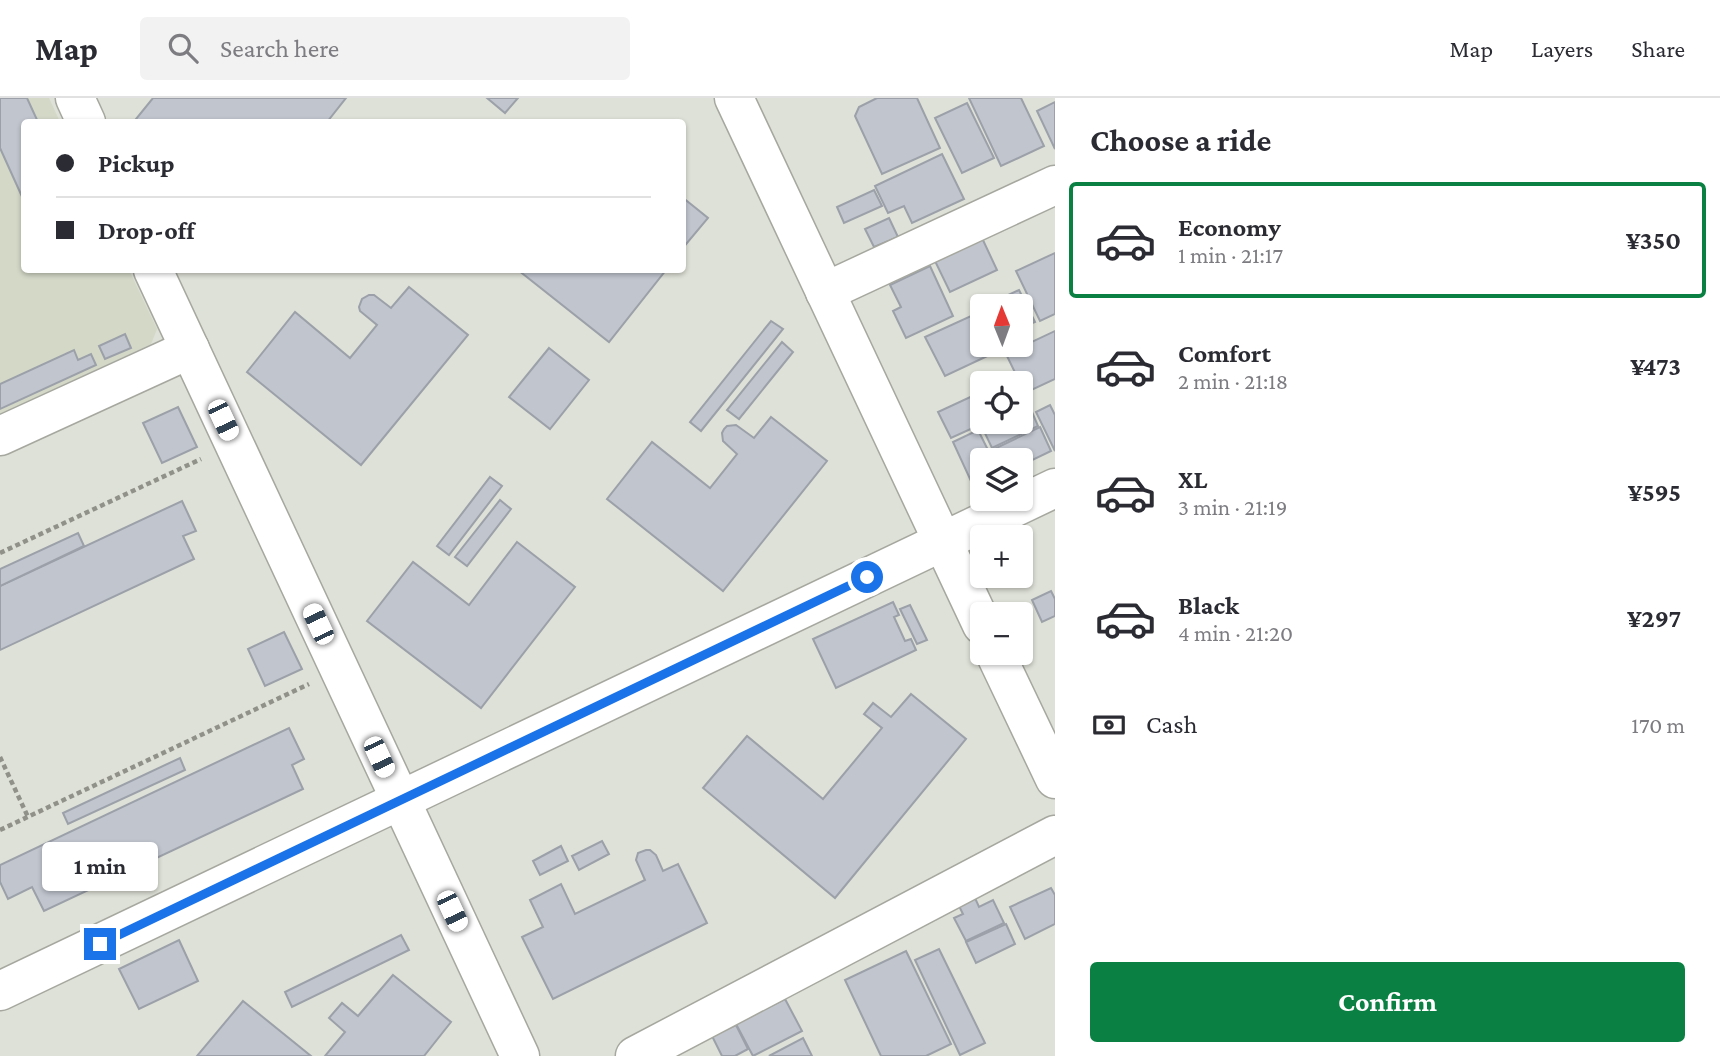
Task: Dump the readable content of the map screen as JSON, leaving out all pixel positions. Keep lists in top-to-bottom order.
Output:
{
  "north": "top",
  "page": {
    "header": "Map",
    "search": "Search here",
    "nav": ["Map", "Layers", "Share"],
    "heading": "Choose a ride",
    "banner": ["Pickup", "Drop-off"],
    "list": [
      {
        "name": "Economy",
        "note": "1 min · 21:17",
        "value": "¥350"
      },
      {
        "name": "Comfort",
        "note": "2 min · 21:18",
        "value": "¥473"
      },
      {
        "name": "XL",
        "note": "3 min · 21:19",
        "value": "¥595"
      },
      {
        "name": "Black",
        "note": "4 min · 21:20",
        "value": "¥297"
      }
    ],
    "map_buttons": ["+", "−"],
    "pay": ["Cash", "170 m"],
    "bubble": "1 min",
    "buttons": "Confirm"
  }
}
